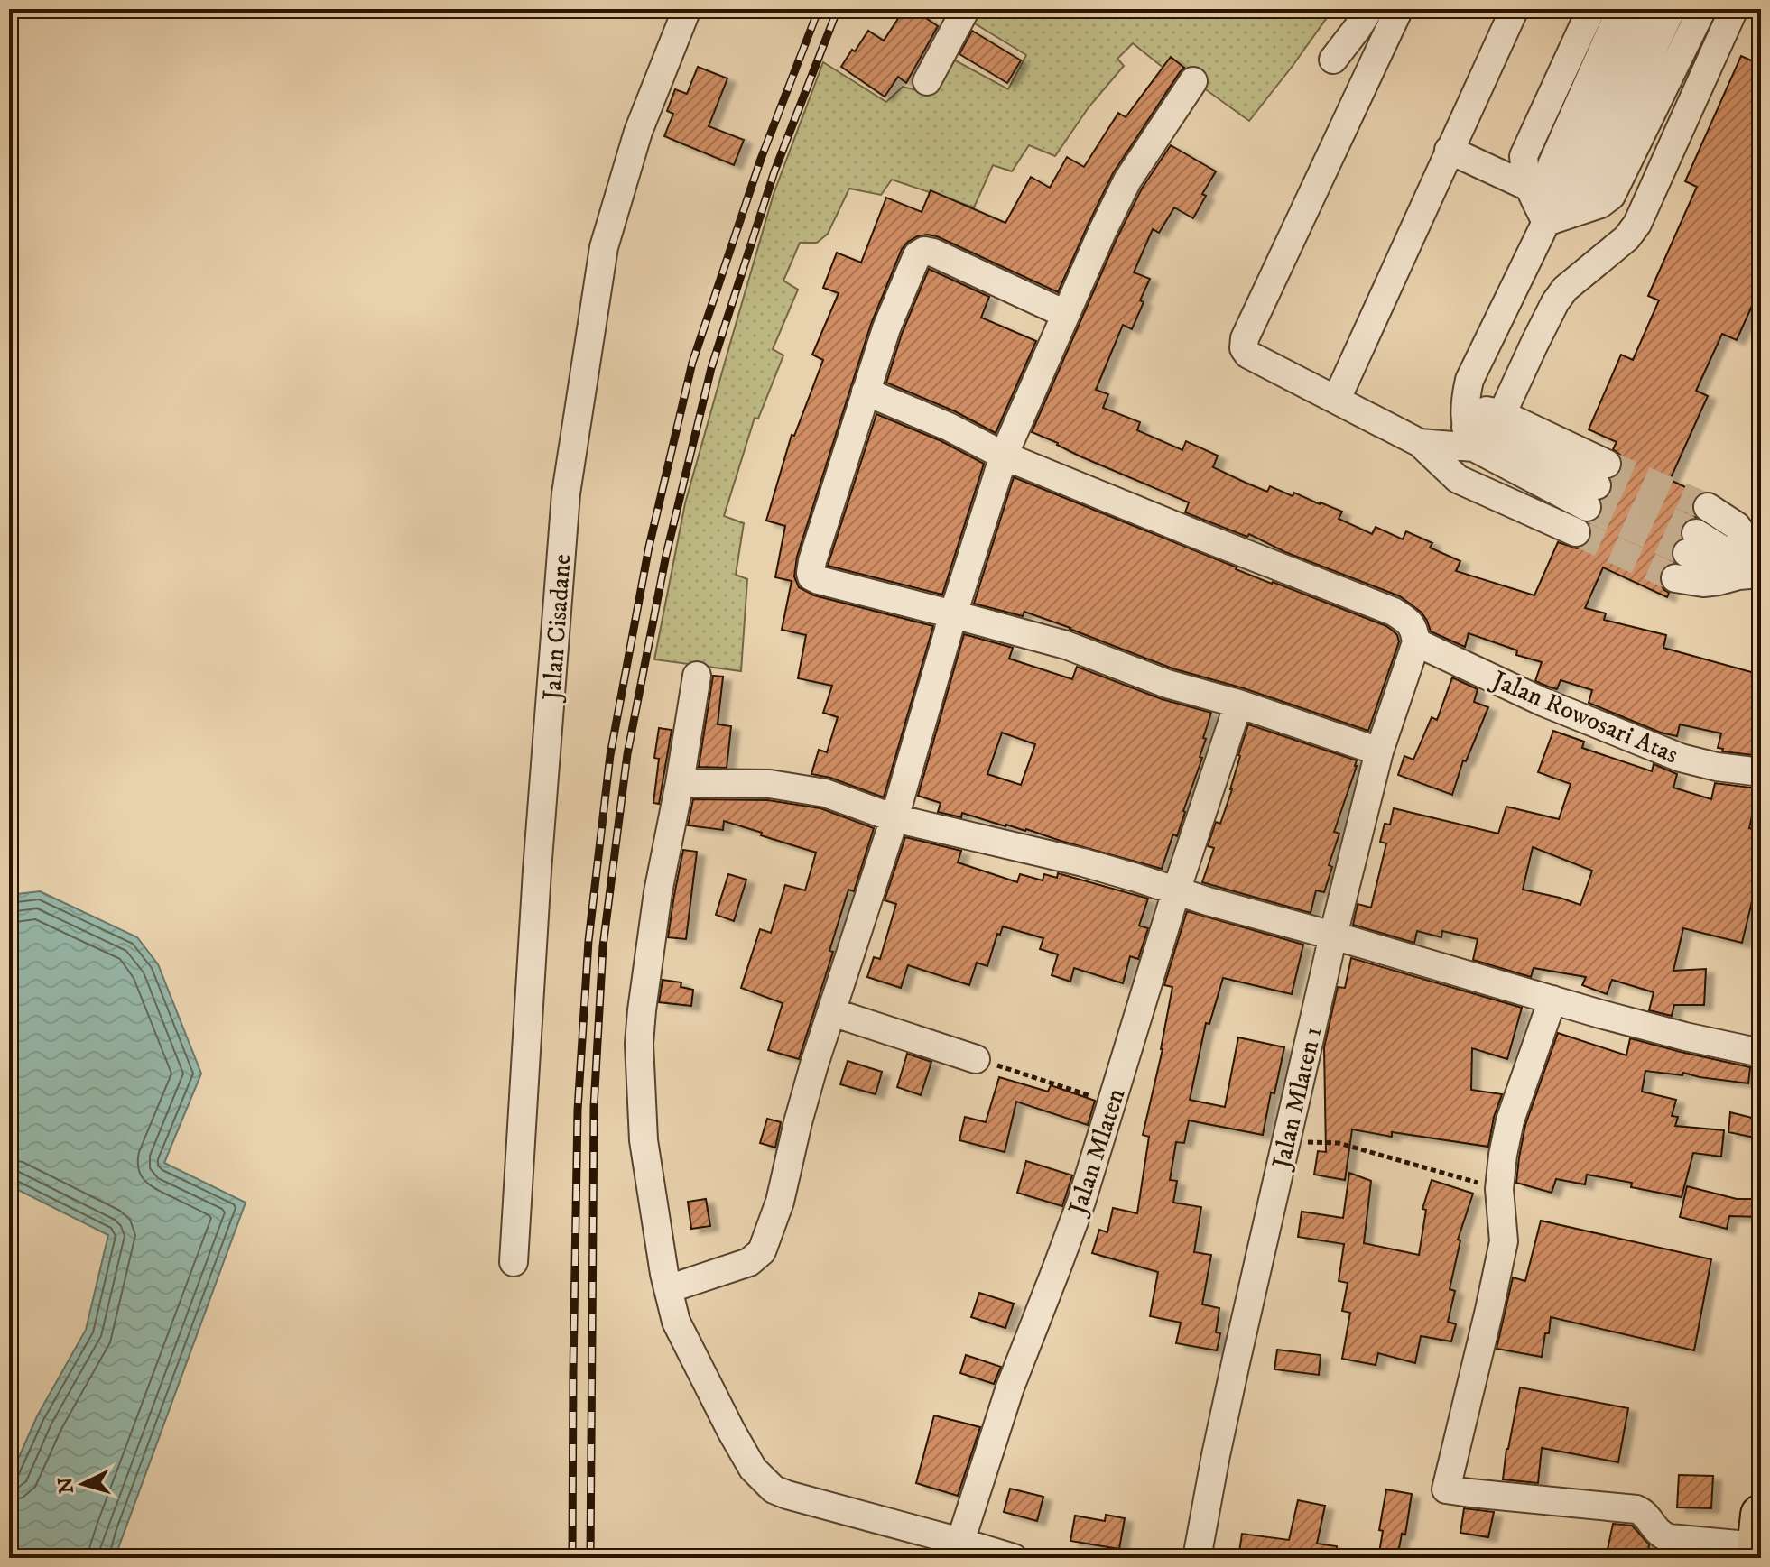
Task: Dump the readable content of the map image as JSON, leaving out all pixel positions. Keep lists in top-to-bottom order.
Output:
{
  "streets": {
    "street": [
      "Jalan Cisadane",
      "Jalan Rowosari Atas",
      "Jalan Mlaten 1",
      "Jalan Mlaten"
    ]
  },
  "crossings": [
    ["Jalan Rowosari Atas", "Jalan Mlaten 1"]
  ],
  "north": "left"
}
